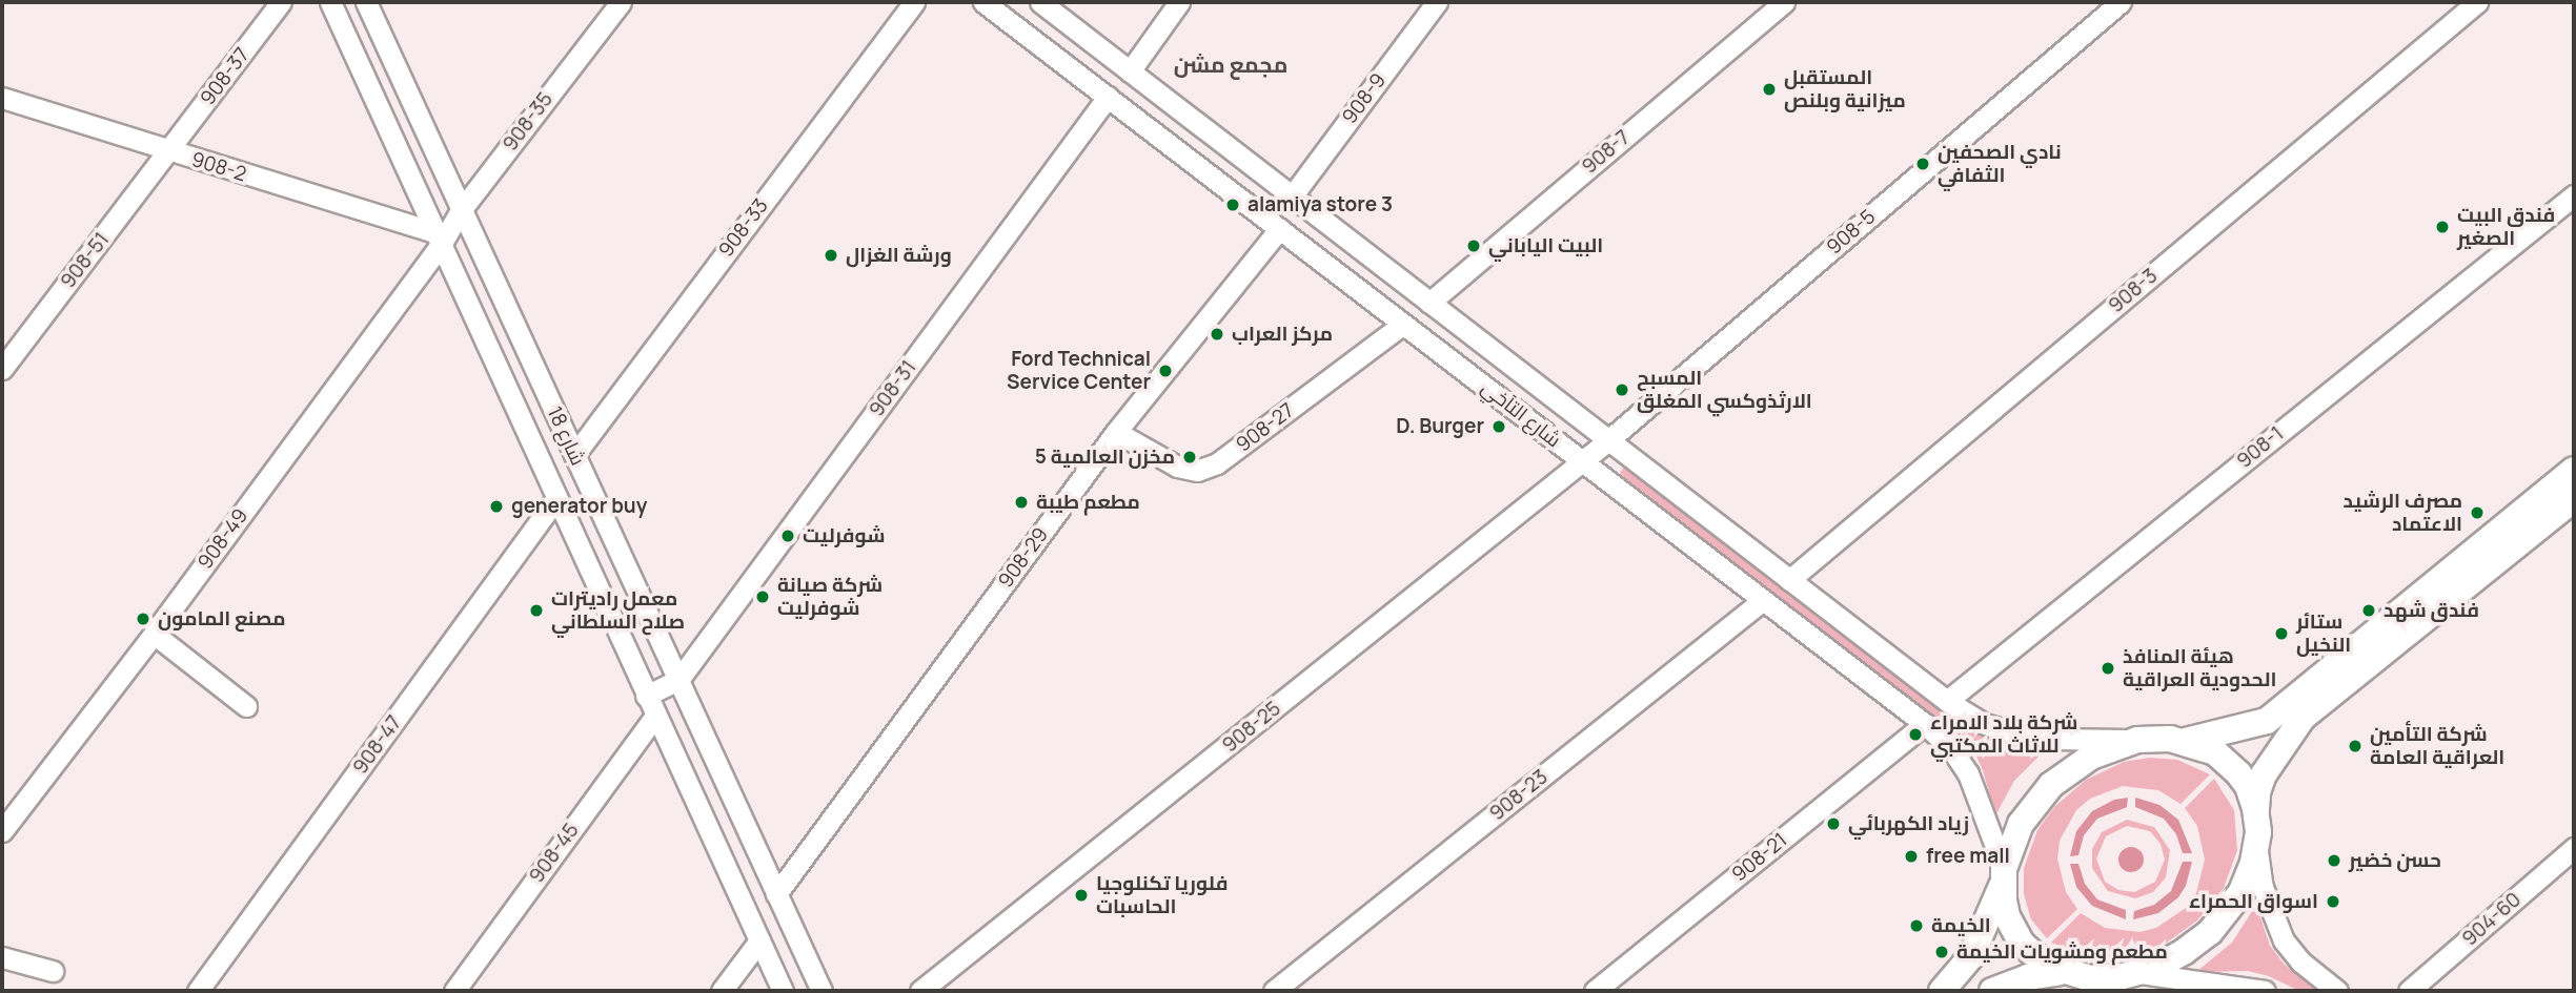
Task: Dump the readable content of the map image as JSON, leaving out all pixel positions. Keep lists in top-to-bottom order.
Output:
{
  "streets": {
    "street": [
      "908-37",
      "908-9",
      "908-35",
      "908-7",
      "908-2",
      "908-33",
      "908-5",
      "908-51",
      "908-3",
      "908-31",
      "شارع التآخي",
      "908-27",
      "شارع 18",
      "908-1",
      "908-49",
      "908-29",
      "908-25",
      "908-47",
      "908-23",
      "908-45",
      "908-21",
      "904-60"
    ]
  },
  "crossings": [
    ["908-37", "908-2"],
    ["908-37", "908-51"],
    ["908-9", "شارع التآخي"],
    ["908-35", "908-2"],
    ["908-35", "شارع 18"],
    ["908-35", "908-49"],
    ["908-7", "شارع التآخي"],
    ["908-2", "908-51"],
    ["908-2", "شارع 18"],
    ["908-2", "908-49"],
    ["908-33", "شارع 18"],
    ["908-5", "شارع التآخي"],
    ["908-5", "908-25"],
    ["908-3", "شارع التآخي"],
    ["908-31", "شارع التآخي"],
    ["908-31", "شارع 18"],
    ["شارع التآخي", "908-27"],
    ["شارع التآخي", "908-1"],
    ["شارع التآخي", "908-29"],
    ["شارع التآخي", "908-25"],
    ["شارع التآخي", "908-23"],
    ["شارع التآخي", "908-21"],
    ["908-27", "908-29"],
    ["شارع 18", "908-49"],
    ["شارع 18", "908-29"],
    ["شارع 18", "908-47"],
    ["شارع 18", "908-45"]
  ],
  "districts": ["مجمع مشن"],
  "places": [
    "المستقبل ميزانية وبلنص",
    "نادي الصحفين الثفافي",
    "alamiya store 3",
    "فندق البيت الصغير",
    "البيت الياباني",
    "ورشة الغزال",
    "مركز العراب",
    "Ford Technical Service Center",
    "المسبح الارثذوكسي المغلق",
    "D. Burger",
    "مخزن العالمية 5",
    "مطعم طيبة",
    "generator buy",
    "مصرف الرشيد الاعتماد",
    "شوفرليت",
    "شركة صيانة شوفرليت",
    "معمل راديترات صلاح السلطاني",
    "فندق شهد",
    "مصنع المامون",
    "ستائر النخيل",
    "هيئة المنافذ الحدودية العراقية",
    "شركة بلاد الامراء للاثاث المكتبي",
    "شركة التأمين العراقية العامة",
    "زياد الكهربائي",
    "free mall",
    "حسن خضير",
    "فلوريا تكنلوجيا الحاسبات",
    "اسواق الحمراء",
    "الخيمة",
    "مطعم ومشويات الخيمة"
  ]
}
